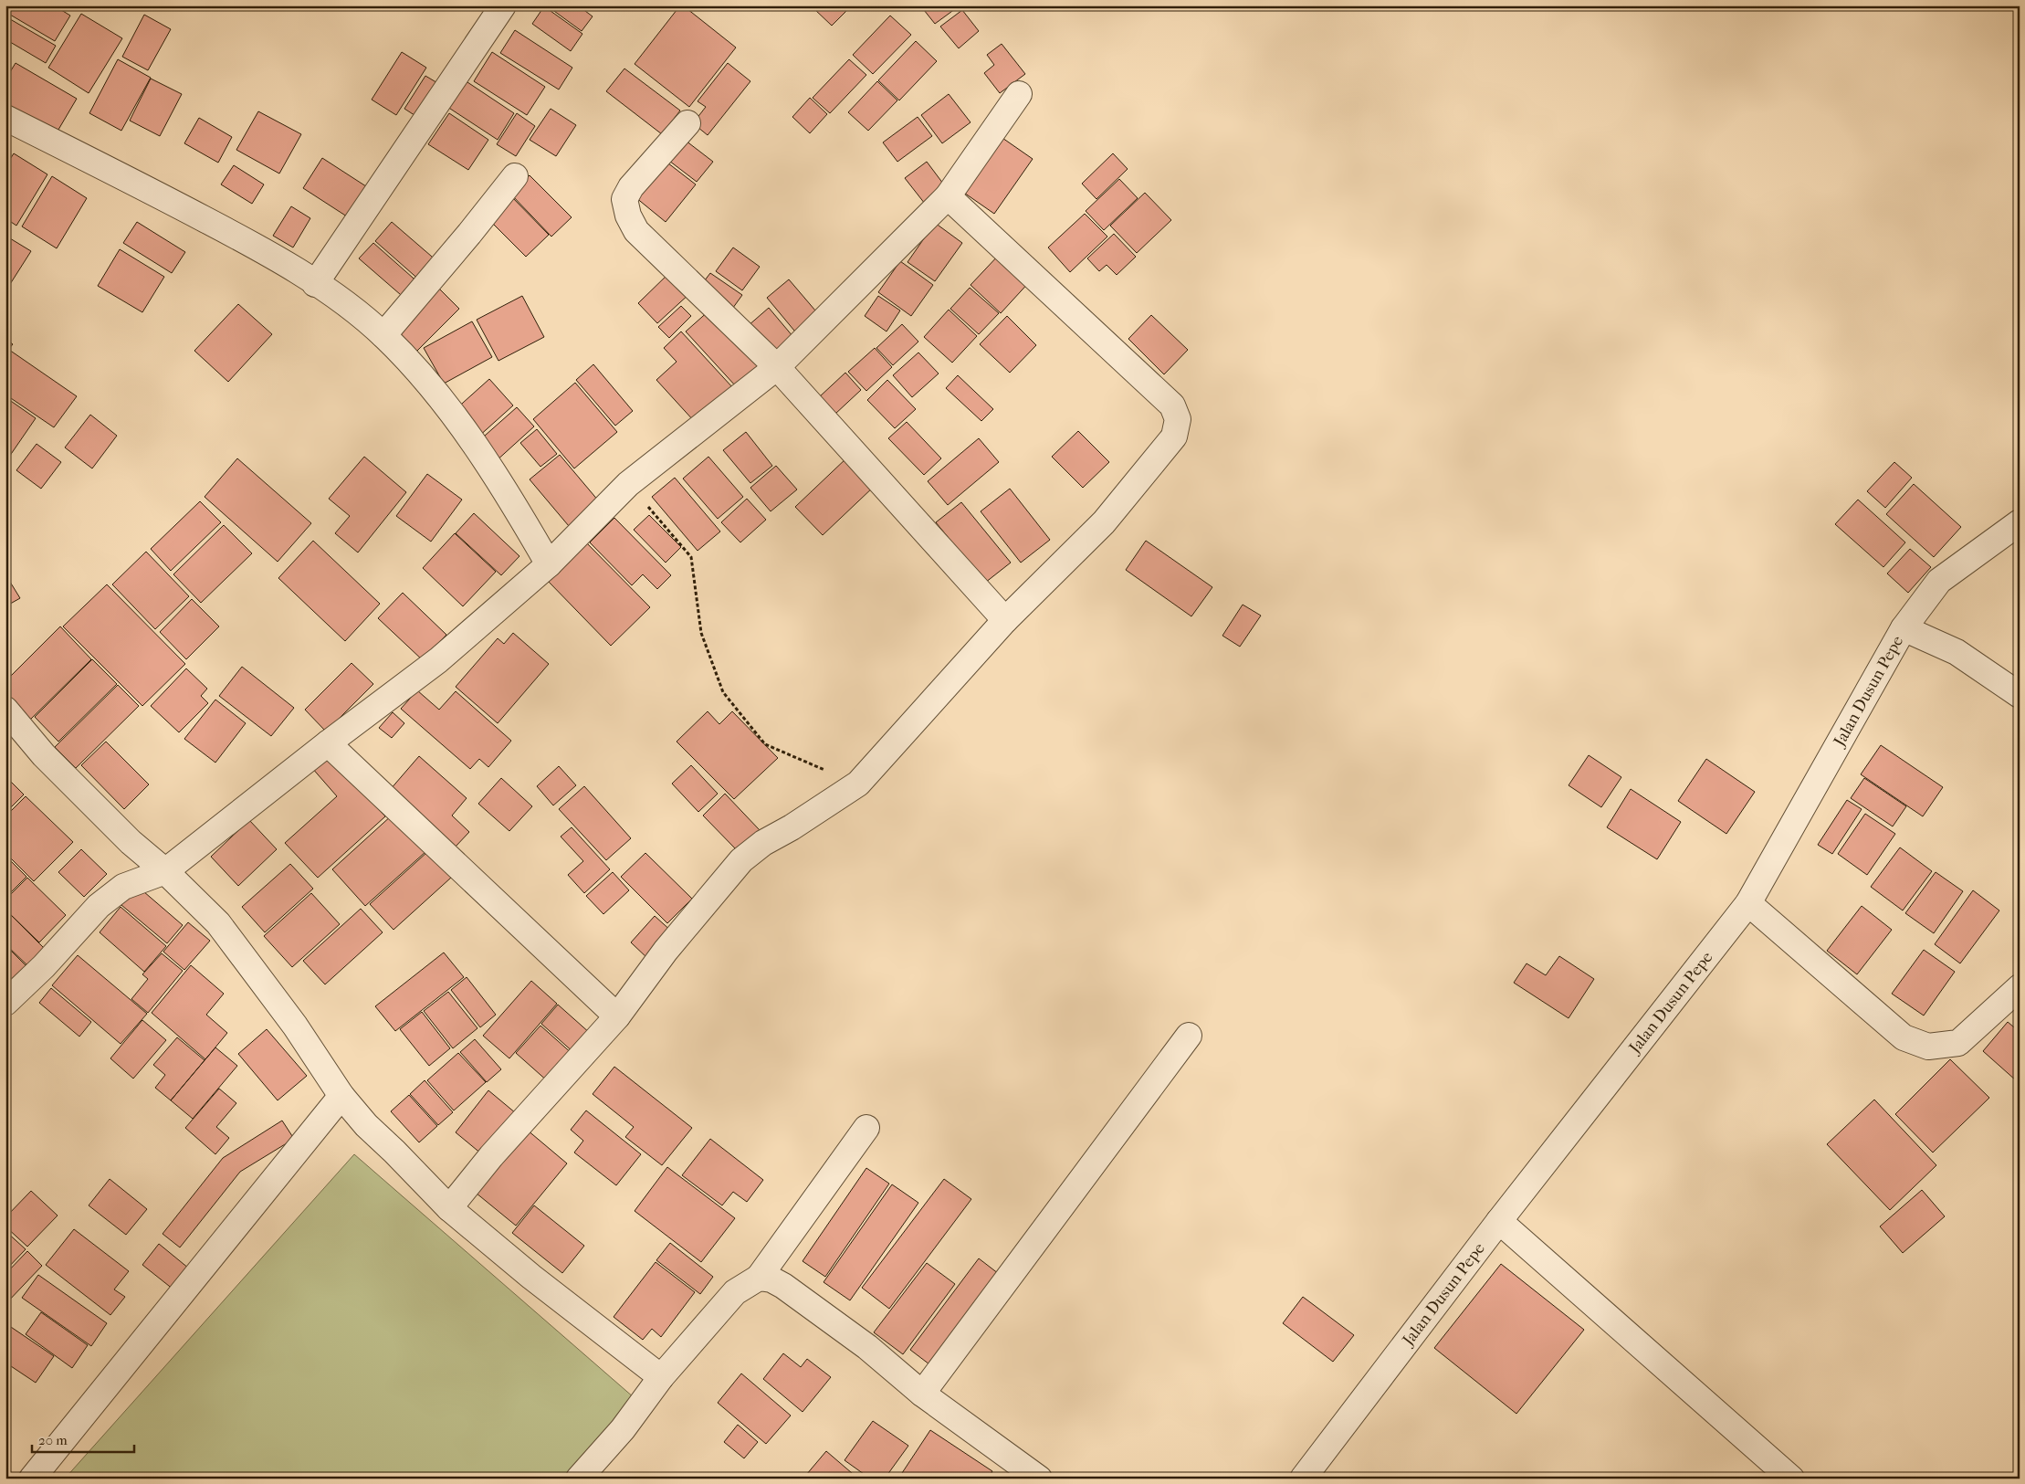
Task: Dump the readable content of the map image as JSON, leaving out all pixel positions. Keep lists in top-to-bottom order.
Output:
{
  "streets": {
    "street": ["Jalan Dusun Pepe"]
  },
  "scale_bar": "20 m"
}
